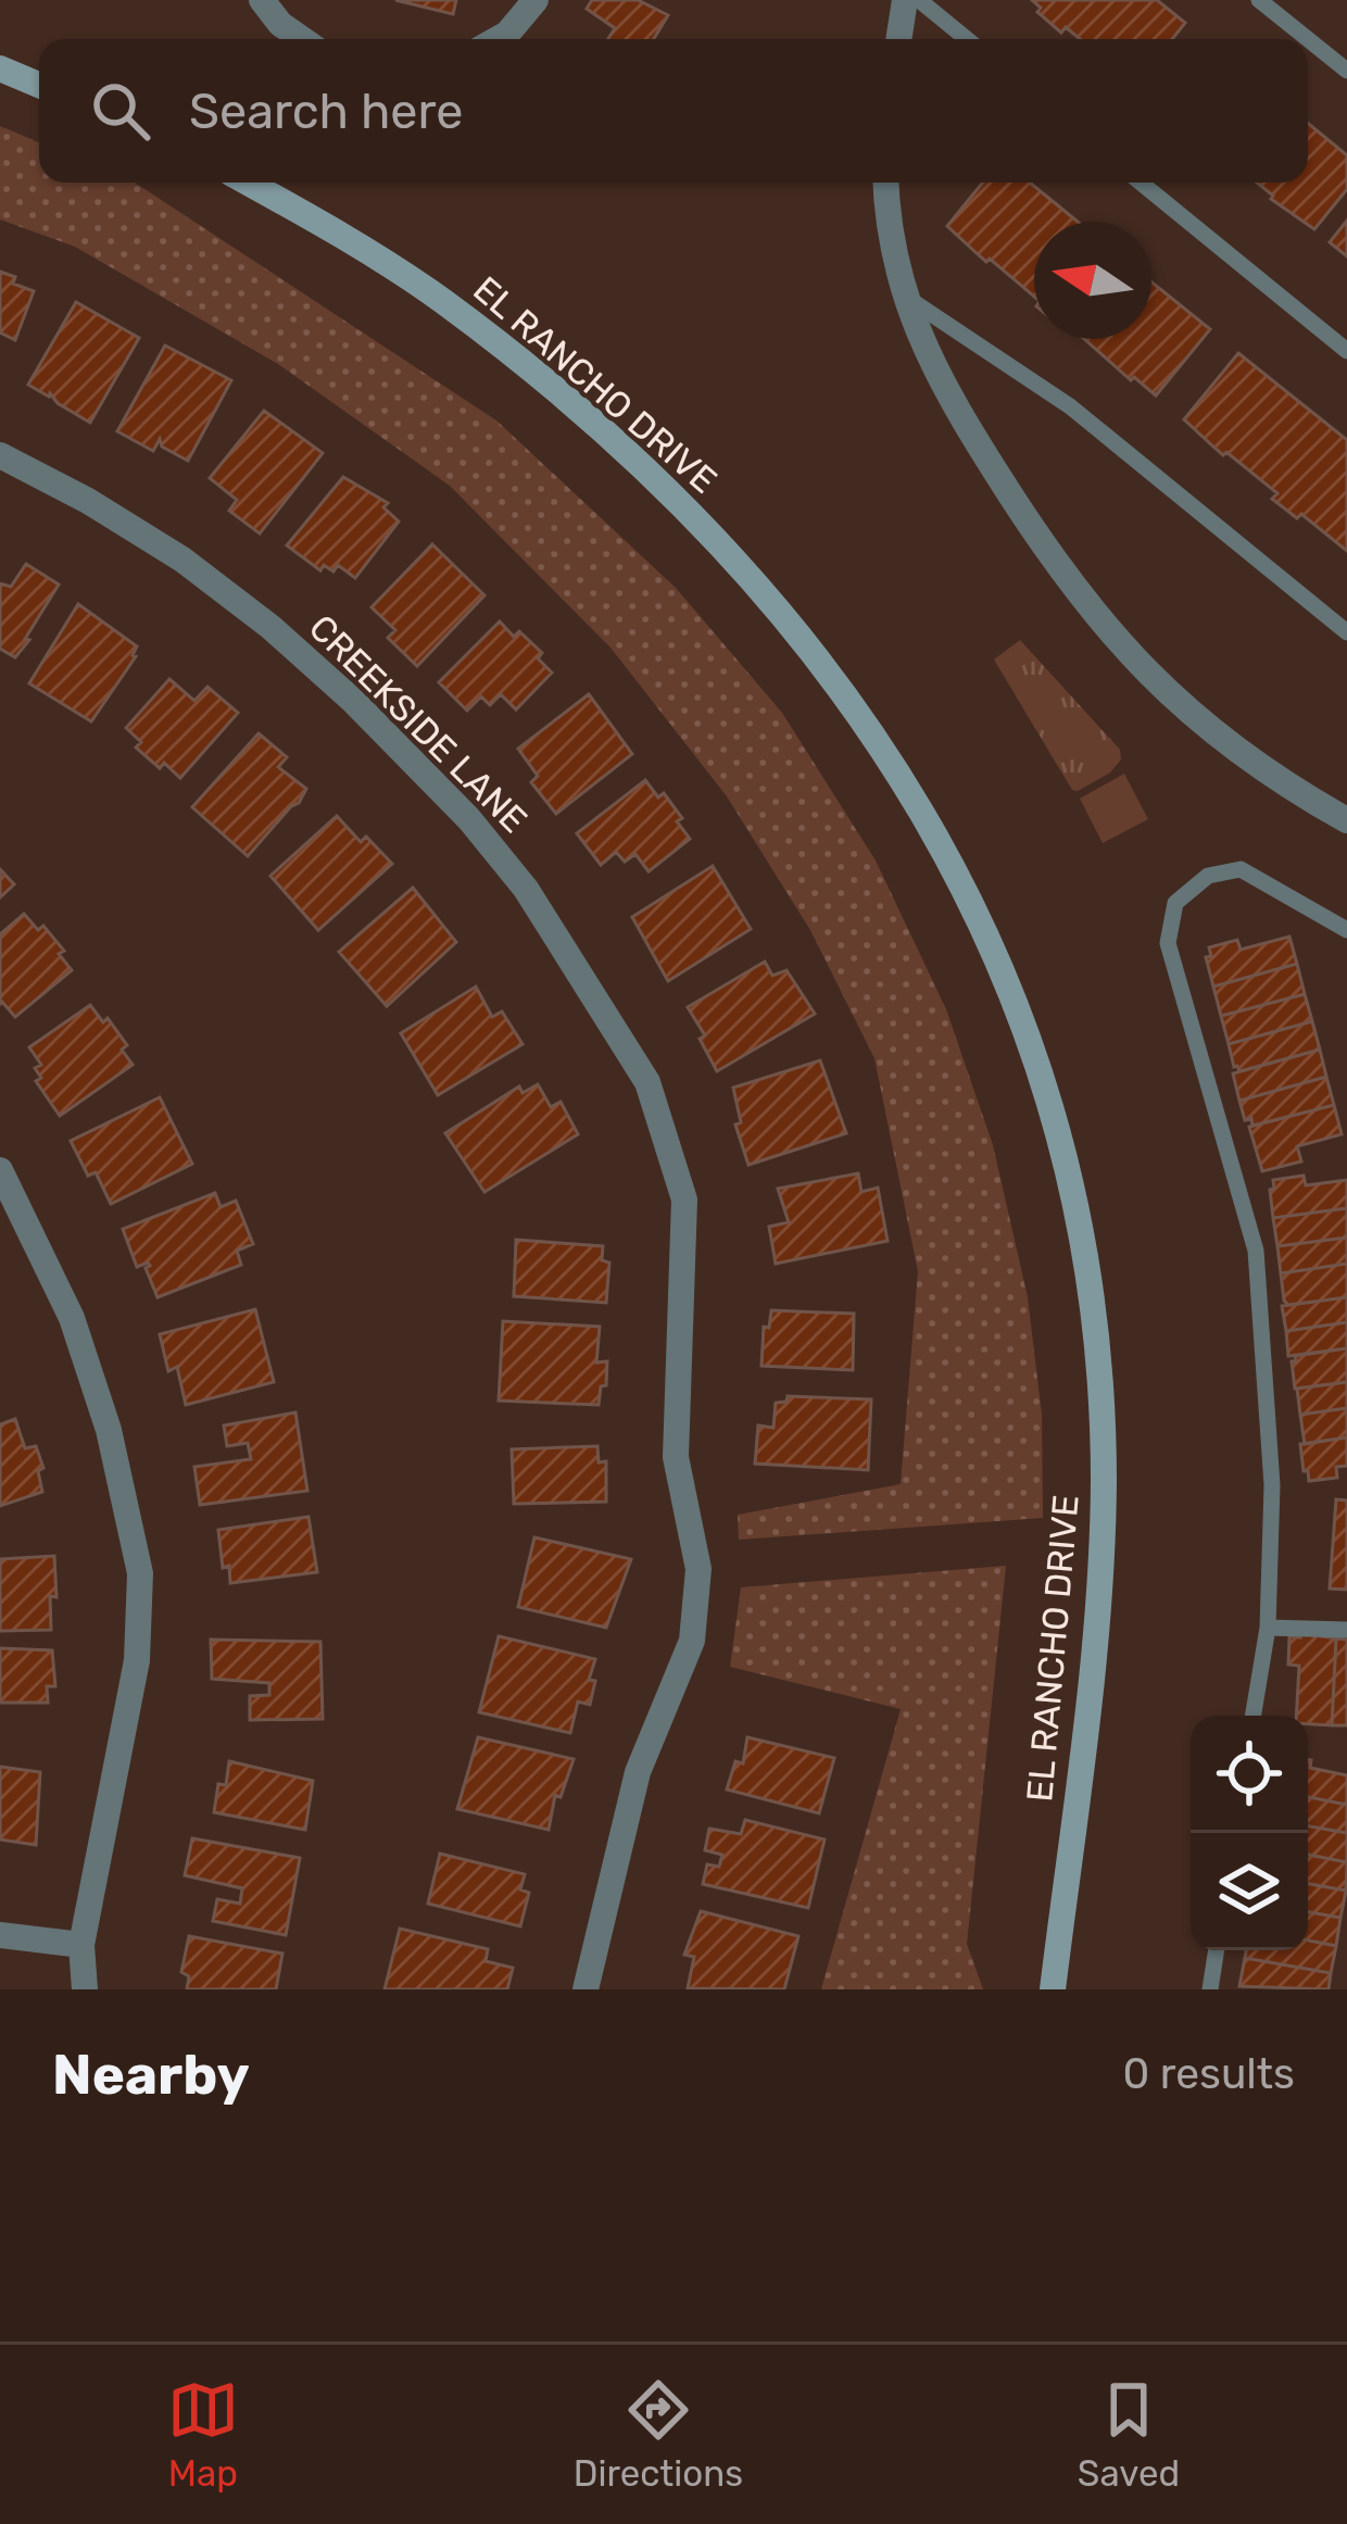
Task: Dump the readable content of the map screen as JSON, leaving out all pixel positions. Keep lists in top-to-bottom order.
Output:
{
  "streets": {
    "main road": ["EL RANCHO DRIVE"],
    "street": ["CREEKSIDE LANE"]
  },
  "north": "left",
  "page": {
    "search": "Search here",
    "heading": ["Nearby", "0 results"],
    "nav": ["Map", "Directions", "Saved"]
  }
}
